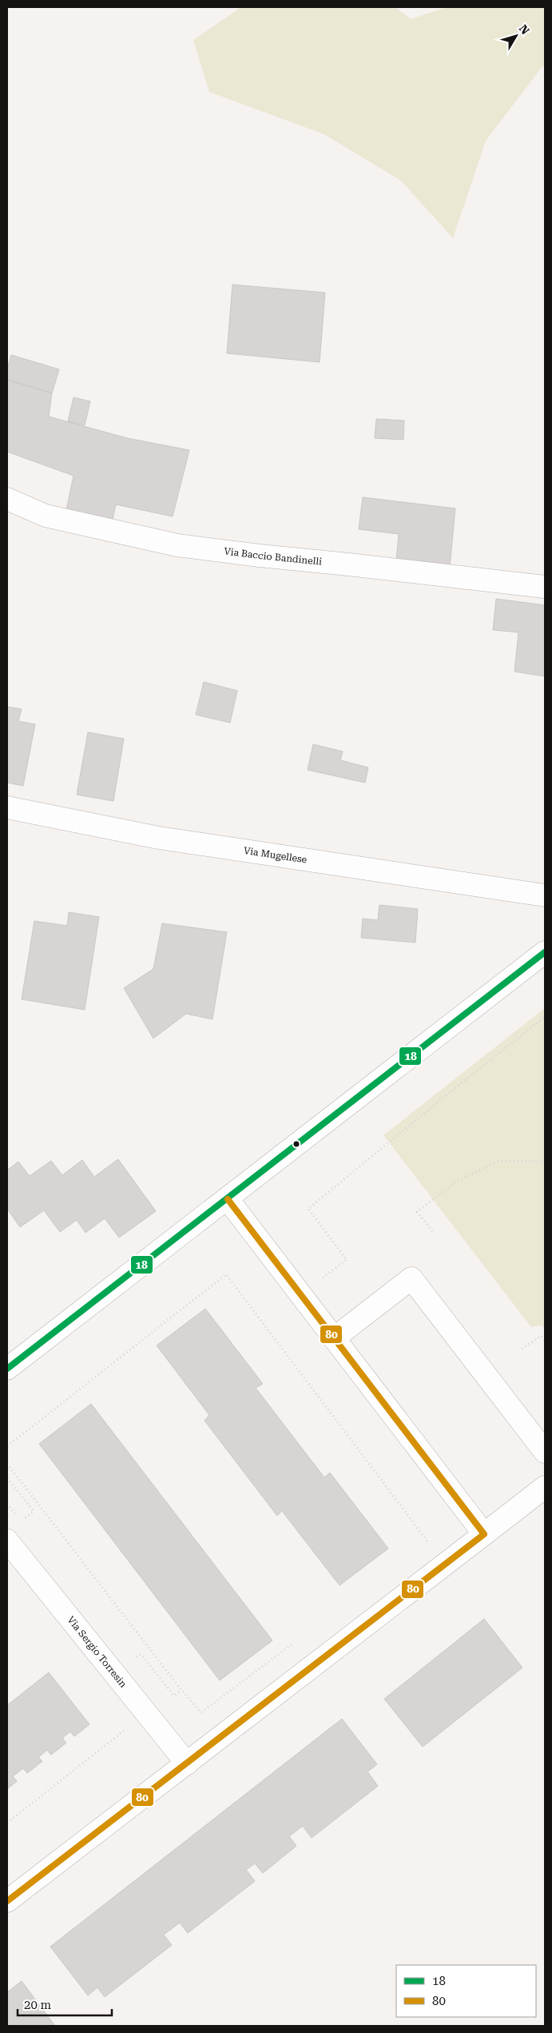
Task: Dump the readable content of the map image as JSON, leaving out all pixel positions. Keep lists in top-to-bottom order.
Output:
{
  "streets": {
    "street": ["Via Baccio Bandinelli", "Via Mugellese", "Via Sergio Torresin"]
  },
  "lines": ["transit line 18", "transit line 80"],
  "legend": ["18", "80"],
  "scale_bar": "20 m",
  "north": "top right"
}
